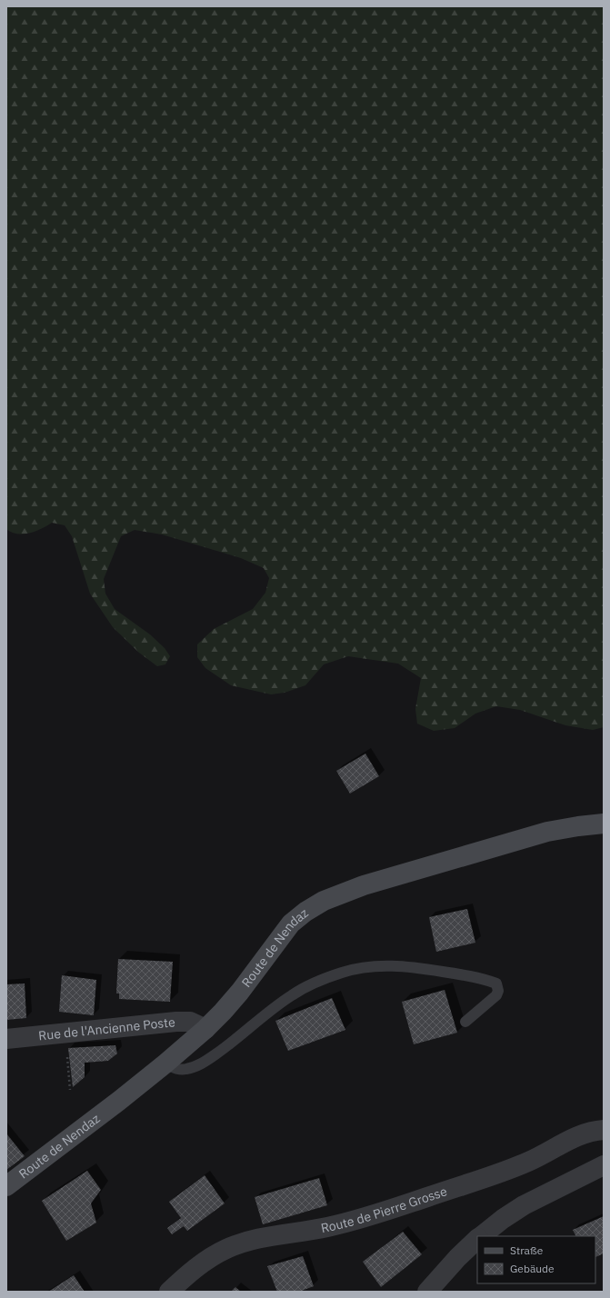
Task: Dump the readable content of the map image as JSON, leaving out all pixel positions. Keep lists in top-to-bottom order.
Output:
{
  "streets": {
    "main road": ["Route de Nendaz"],
    "street": ["Rue de l'Ancienne Poste", "Route de Pierre Grosse"]
  },
  "crossings": [
    ["Route de Nendaz", "Rue de l'Ancienne Poste"]
  ],
  "legend": ["Straße", "Gebäude"]
}
